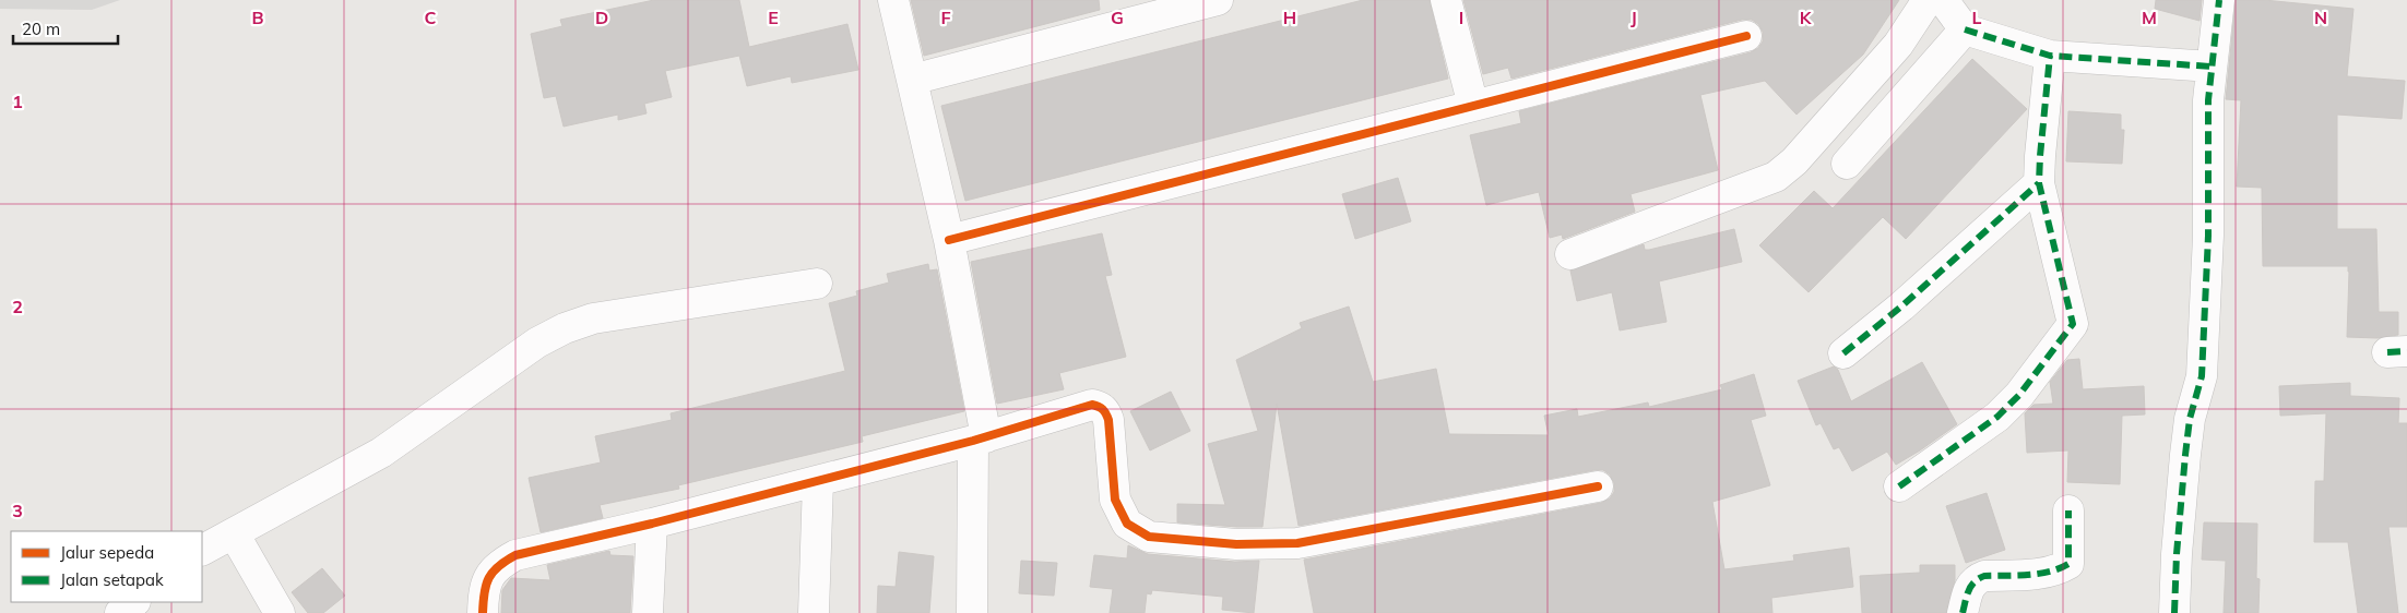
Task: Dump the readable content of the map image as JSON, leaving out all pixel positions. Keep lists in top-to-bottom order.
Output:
{
  "legend": ["Jalur sepeda", "Jalan setapak"],
  "scale_bar": "20 m",
  "grid": {
    "columns": [
      "B",
      "C",
      "D",
      "E",
      "F",
      "G",
      "H",
      "I",
      "J",
      "K",
      "L",
      "M",
      "N"
    ],
    "rows": ["1", "2", "3"]
  }
}
